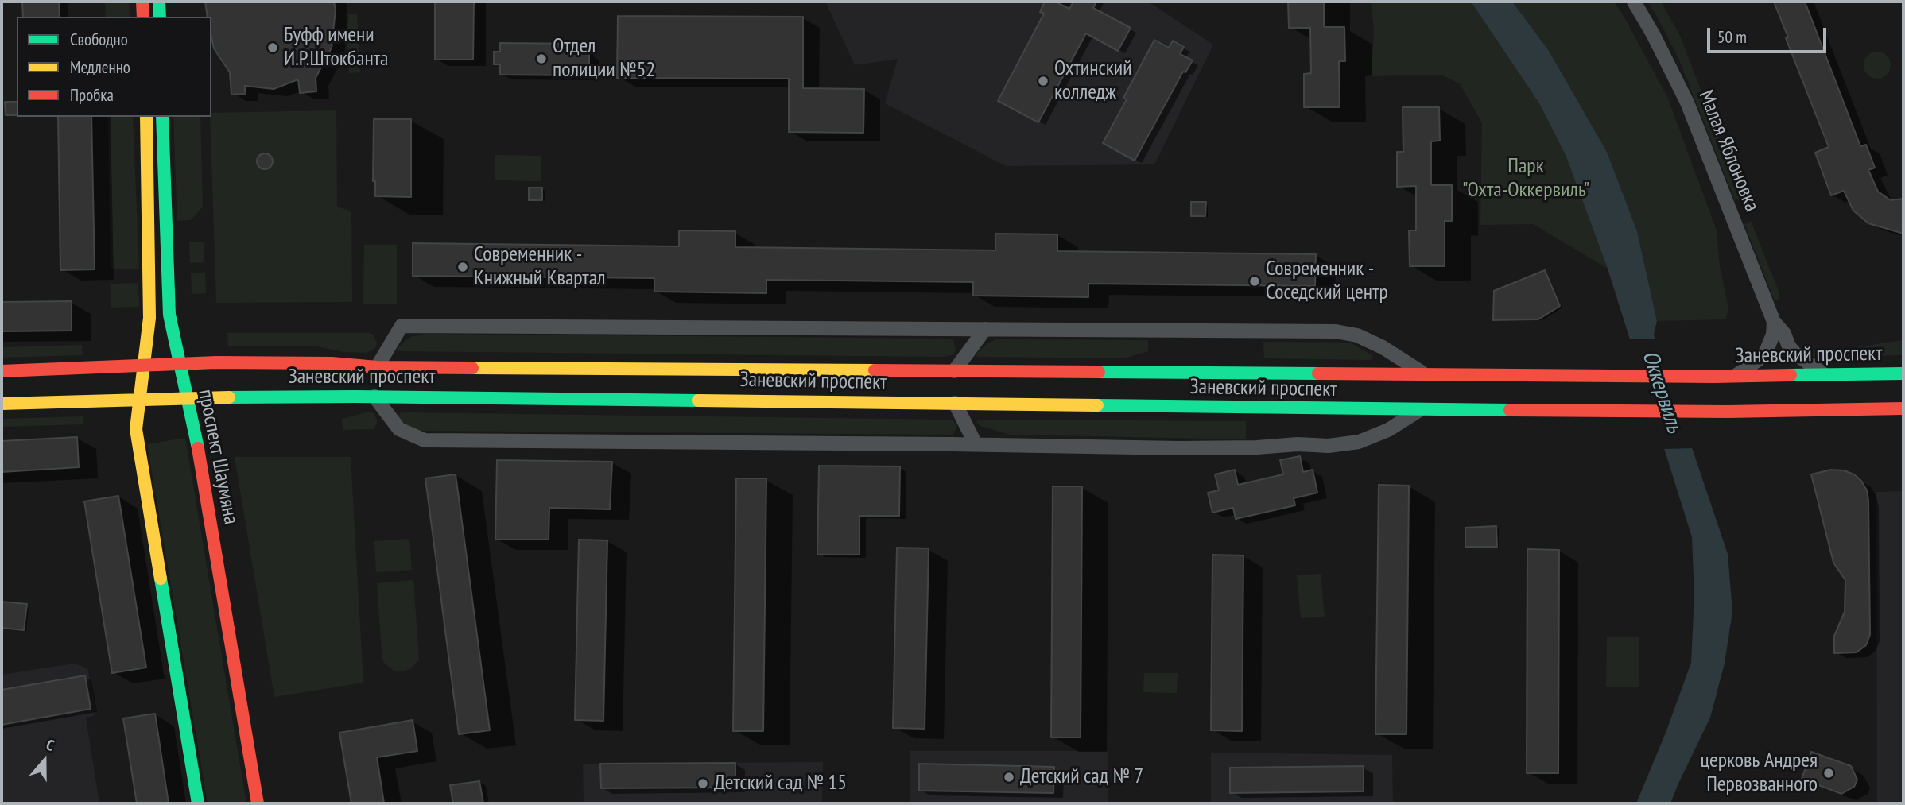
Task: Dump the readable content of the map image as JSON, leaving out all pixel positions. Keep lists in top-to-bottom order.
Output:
{
  "streets": {
    "main road": ["Заневский проспект", "проспект Шаумяна"],
    "street": ["Малая Яблоновка"]
  },
  "crossings": [
    ["Малая Яблоновка", "Заневский проспект"],
    ["Заневский проспект", "проспект Шаумяна"]
  ],
  "water": ["Оккервиль"],
  "parks": ["Парк \"Охта-Оккервиль\""],
  "places": [
    "Буфф имени И.Р.Штокбанта",
    "Отдел полиции №52",
    "Охтинский колледж",
    "Современник - Книжный Квартал",
    "Современник - Соседский центр",
    "церковь Андрея Первозванного",
    "Детский сад № 7",
    "Детский сад № 15"
  ],
  "legend": ["Свободно", "Медленно", "Пробка"],
  "scale_bar": "50 m",
  "north": "top"
}
